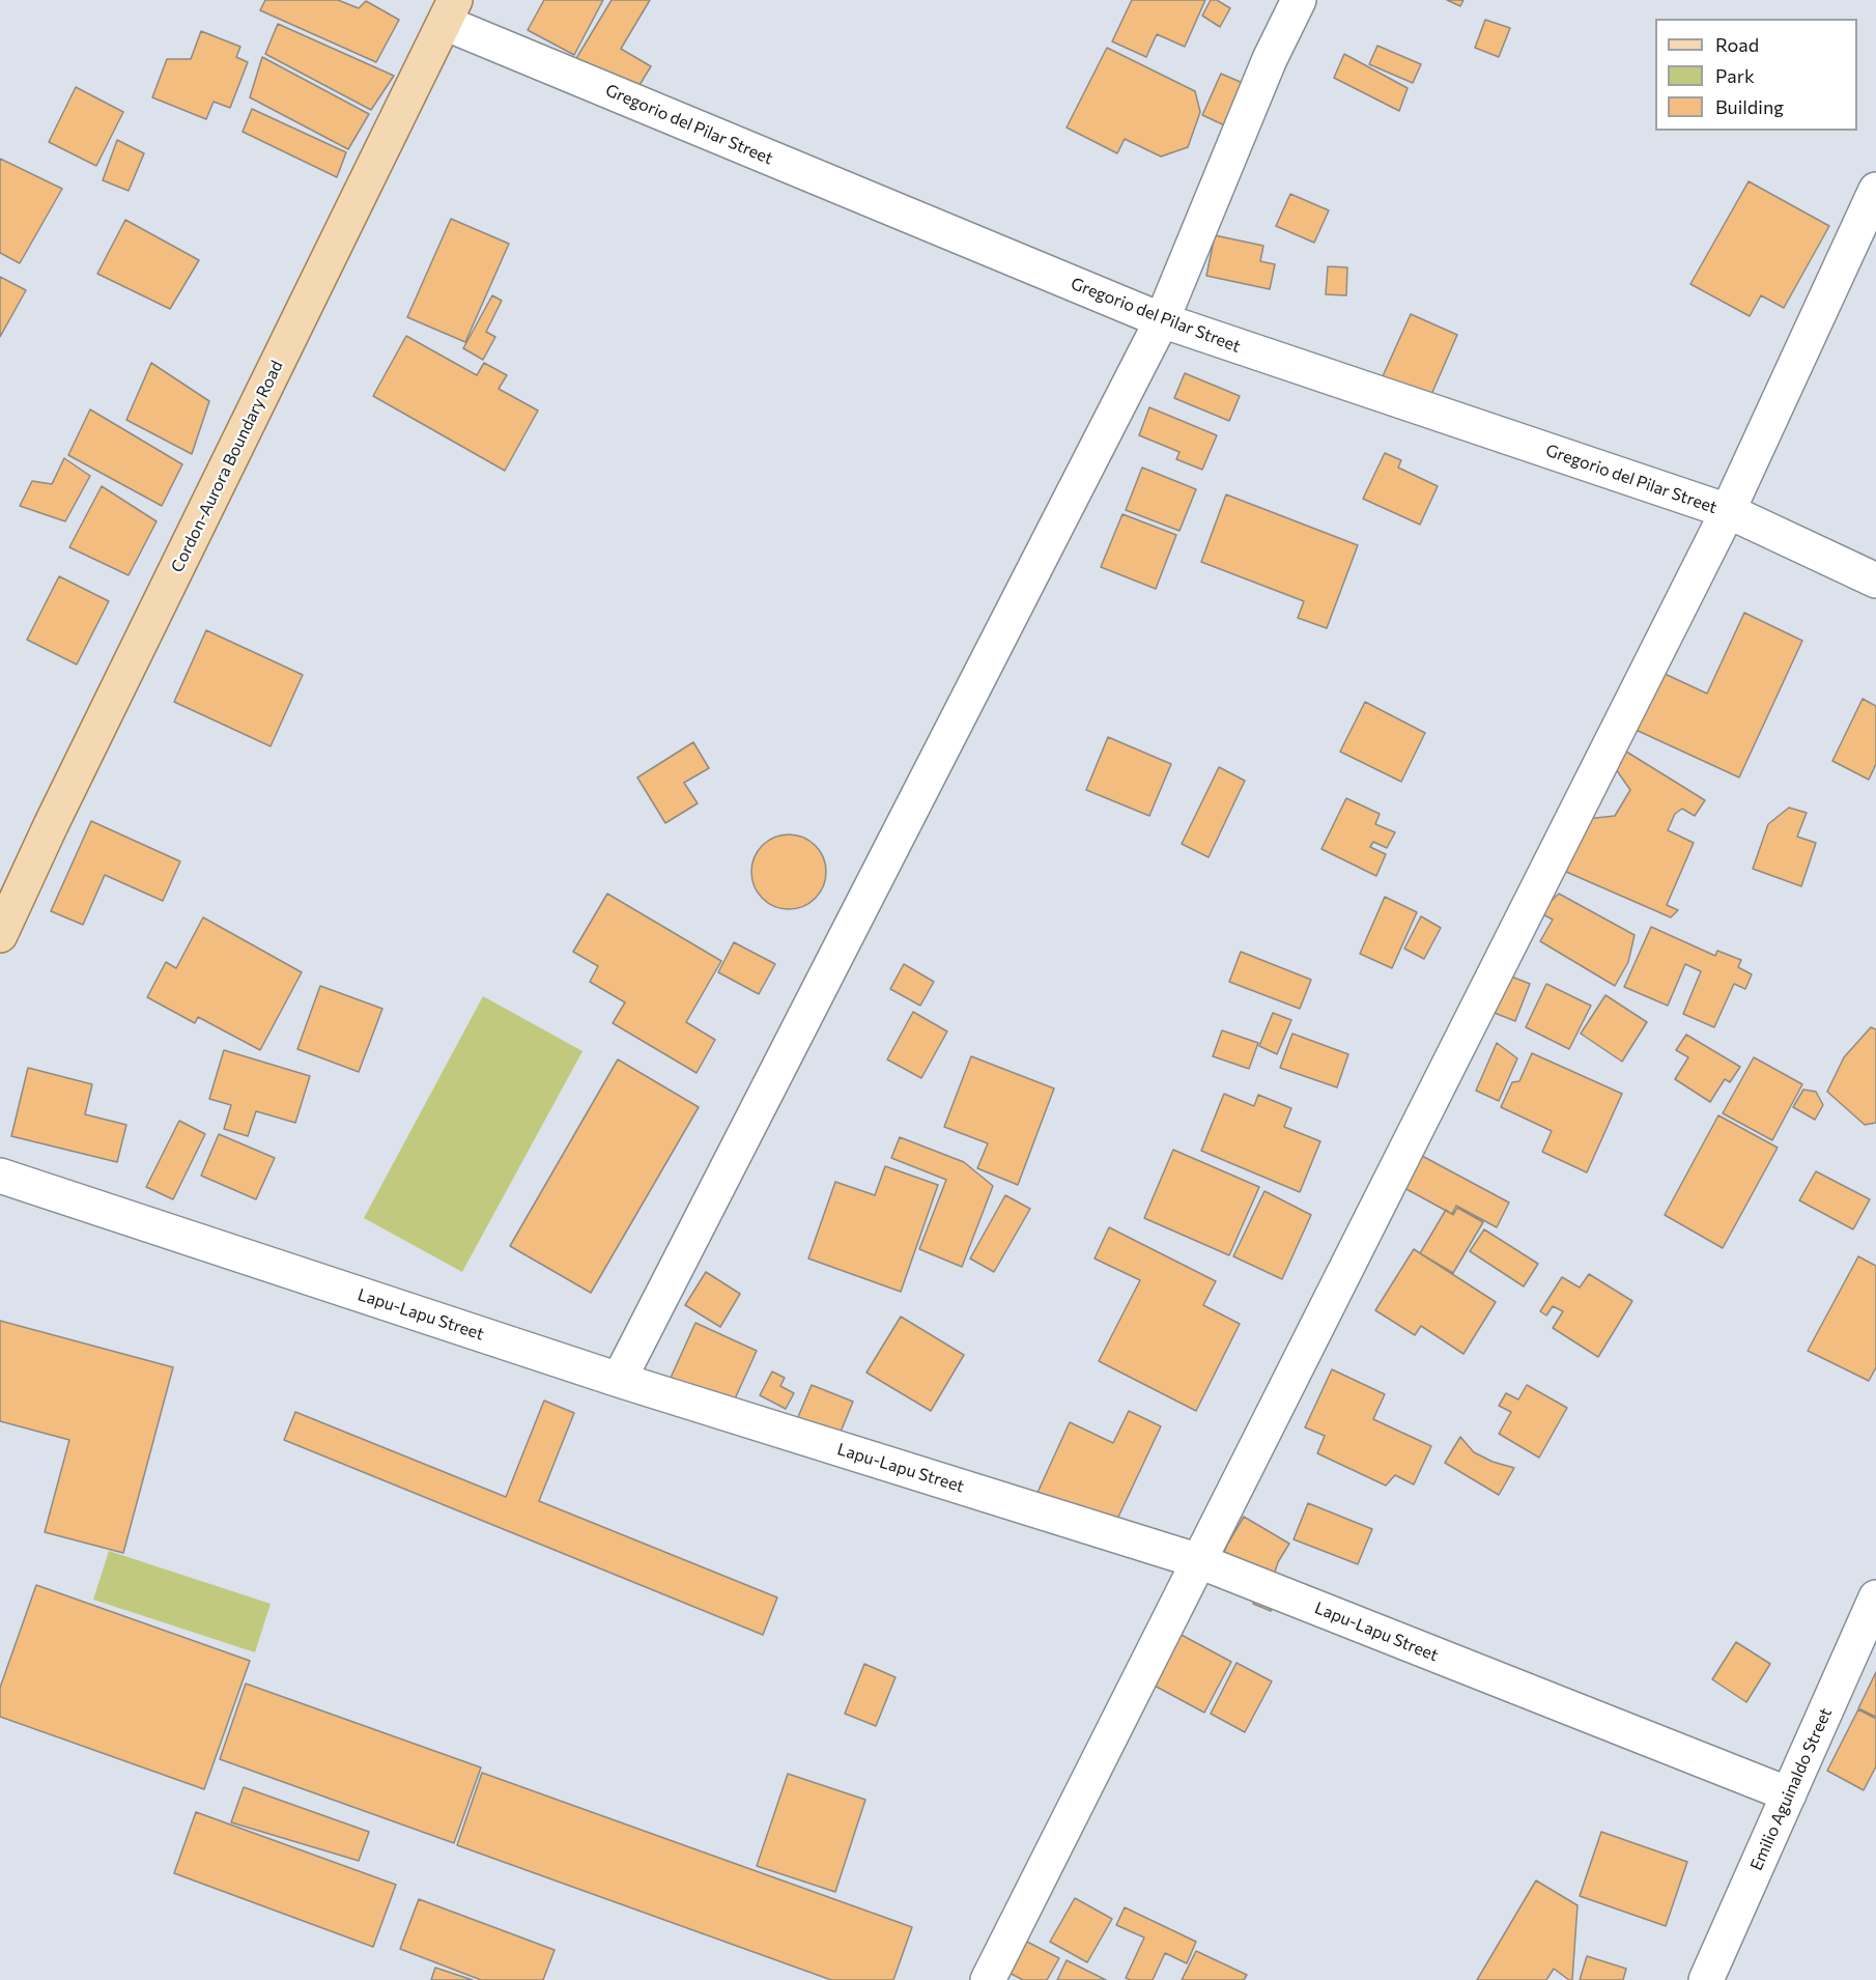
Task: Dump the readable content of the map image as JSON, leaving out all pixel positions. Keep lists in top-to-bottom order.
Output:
{
  "streets": {
    "main road": ["Cordon-Aurora Boundary Road"],
    "street": ["Gregorio del Pilar Street", "Lapu-Lapu Street", "Emilio Aguinaldo Street"]
  },
  "crossings": [
    ["Gregorio del Pilar Street", "Cordon-Aurora Boundary Road"],
    ["Lapu-Lapu Street", "Emilio Aguinaldo Street"]
  ],
  "legend": ["Road", "Park", "Building"]
}
